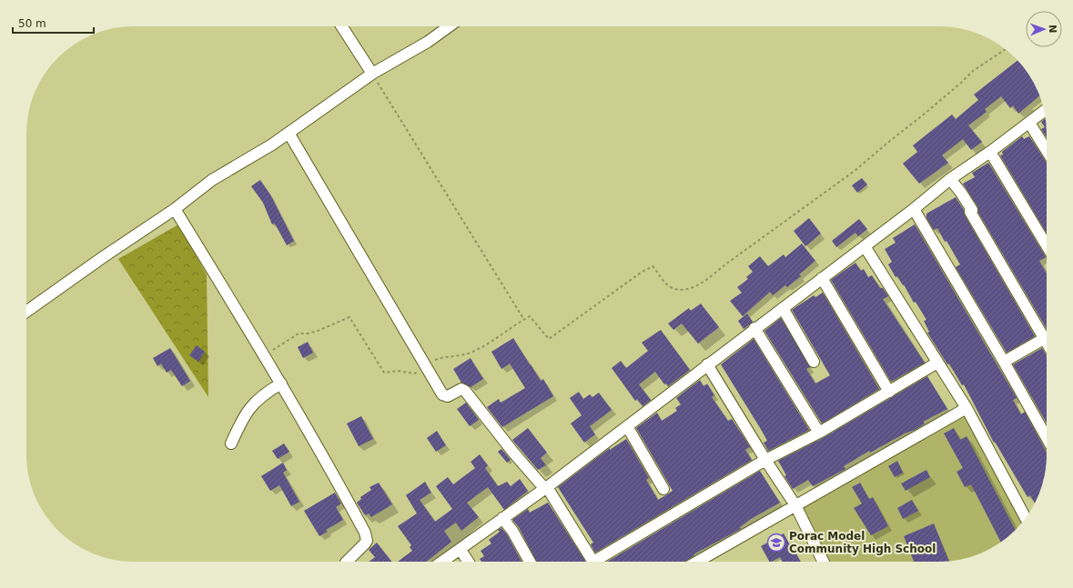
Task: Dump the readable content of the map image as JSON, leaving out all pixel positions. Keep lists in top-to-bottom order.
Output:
{
  "places": {
    "school or university": ["Porac Model Community High School"]
  },
  "scale_bar": "50 m",
  "north": "right"
}
